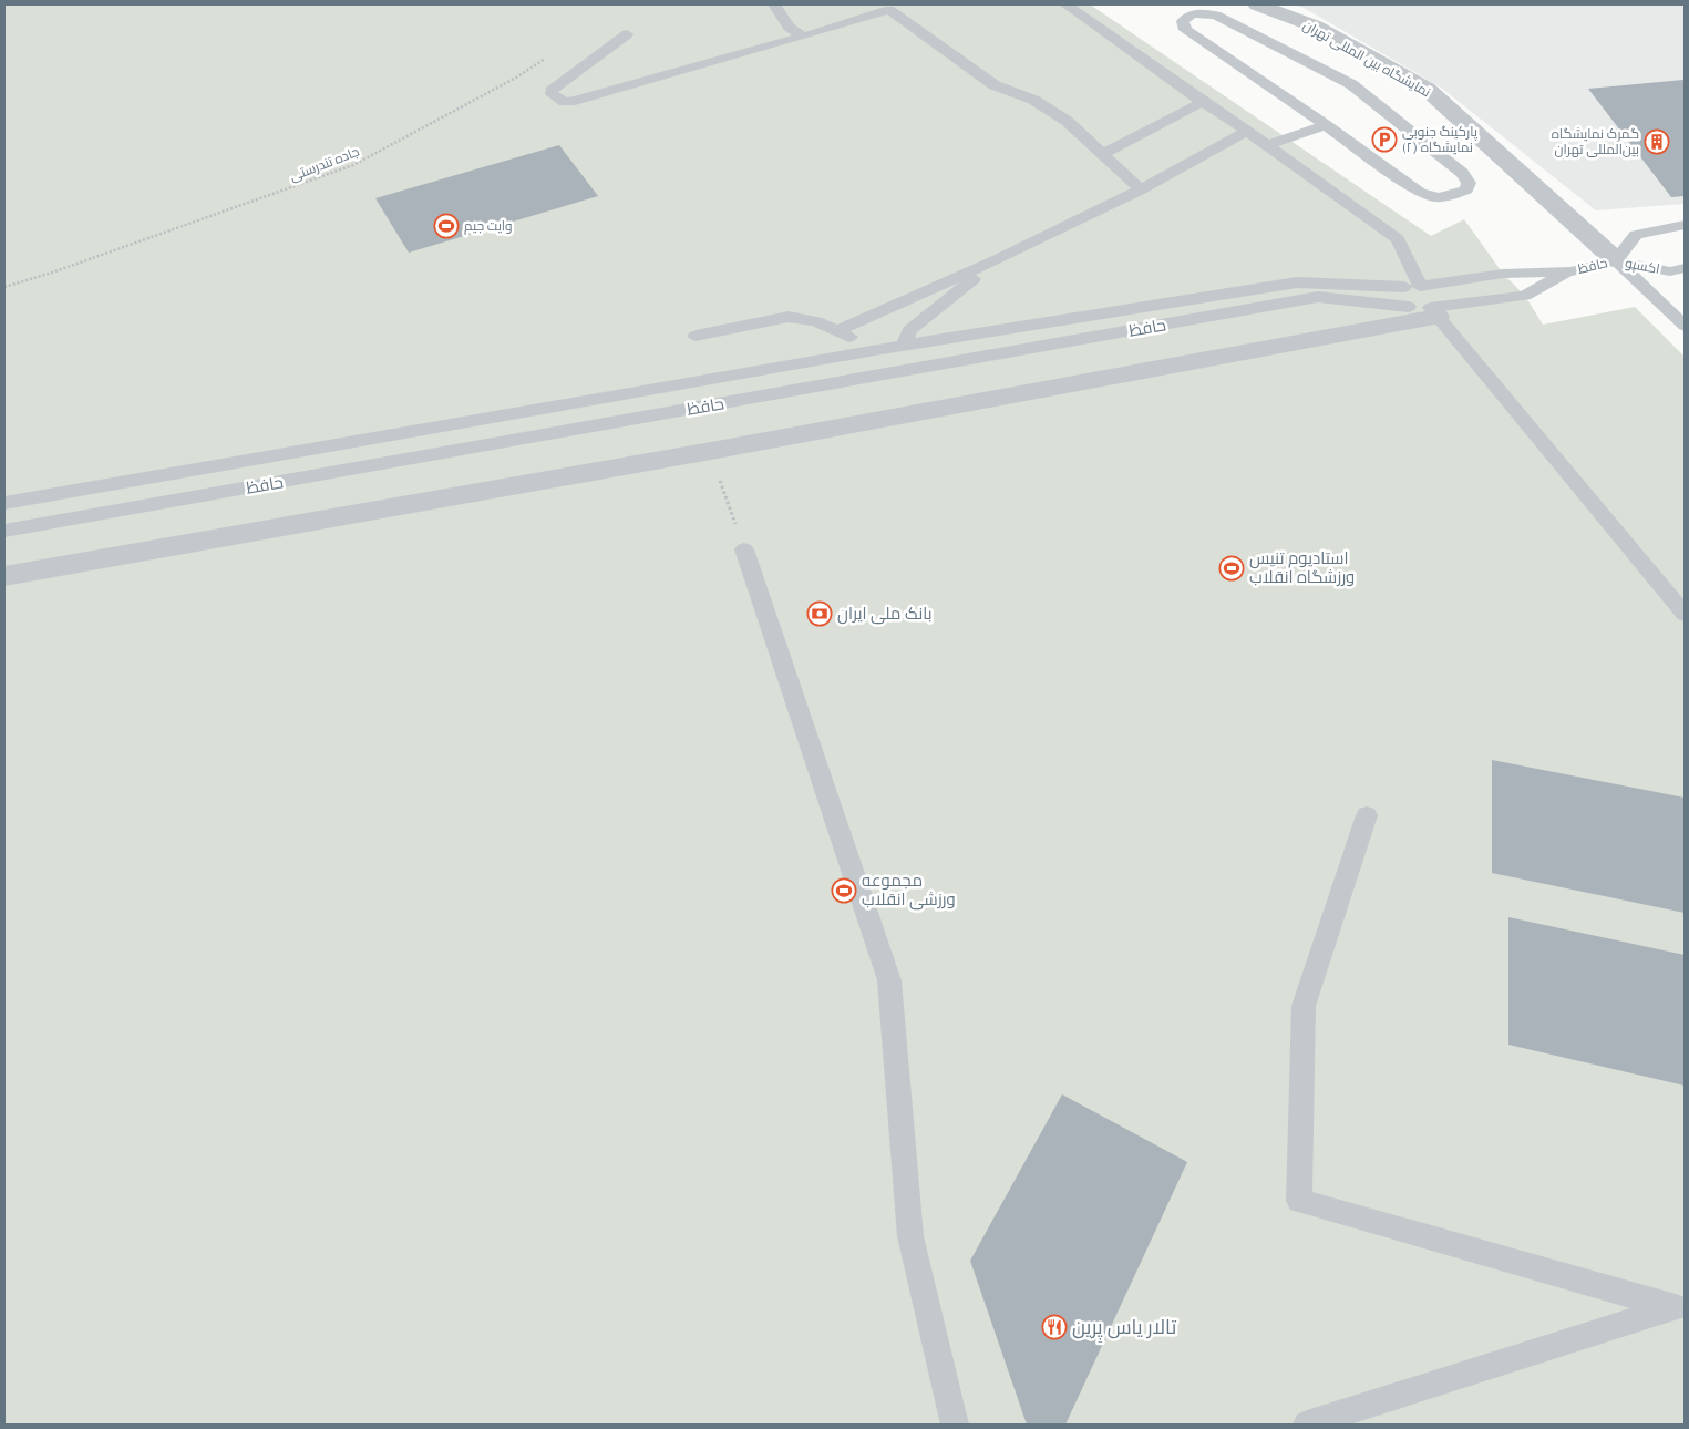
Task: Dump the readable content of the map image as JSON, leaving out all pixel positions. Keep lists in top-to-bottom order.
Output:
{
  "streets": {
    "street": ["نمایشگاه بین المللی تهران"],
    "lane": ["حافظ", "اکسپو"],
    "path": ["جاده تندرستی"]
  },
  "crossings": [
    ["نمایشگاه بین المللی تهران", "حافظ"],
    ["نمایشگاه بین المللی تهران", "اکسپو"],
    ["حافظ", "اکسپو"]
  ],
  "places": {
    "parking": ["پارکینگ جنوبی نمایشگاه (۲)"],
    "building": ["گمرک نمایشگاه بین‌المللی تهران"],
    "sports": ["وایت جیم", "استادیوم تنیس ورزشگاه انقلاب", "مجموعه ورزشی انقلاب"],
    "bank": ["بانک ملی ایران"],
    "restaurant": ["تالار یاس پِرین"]
  }
}
